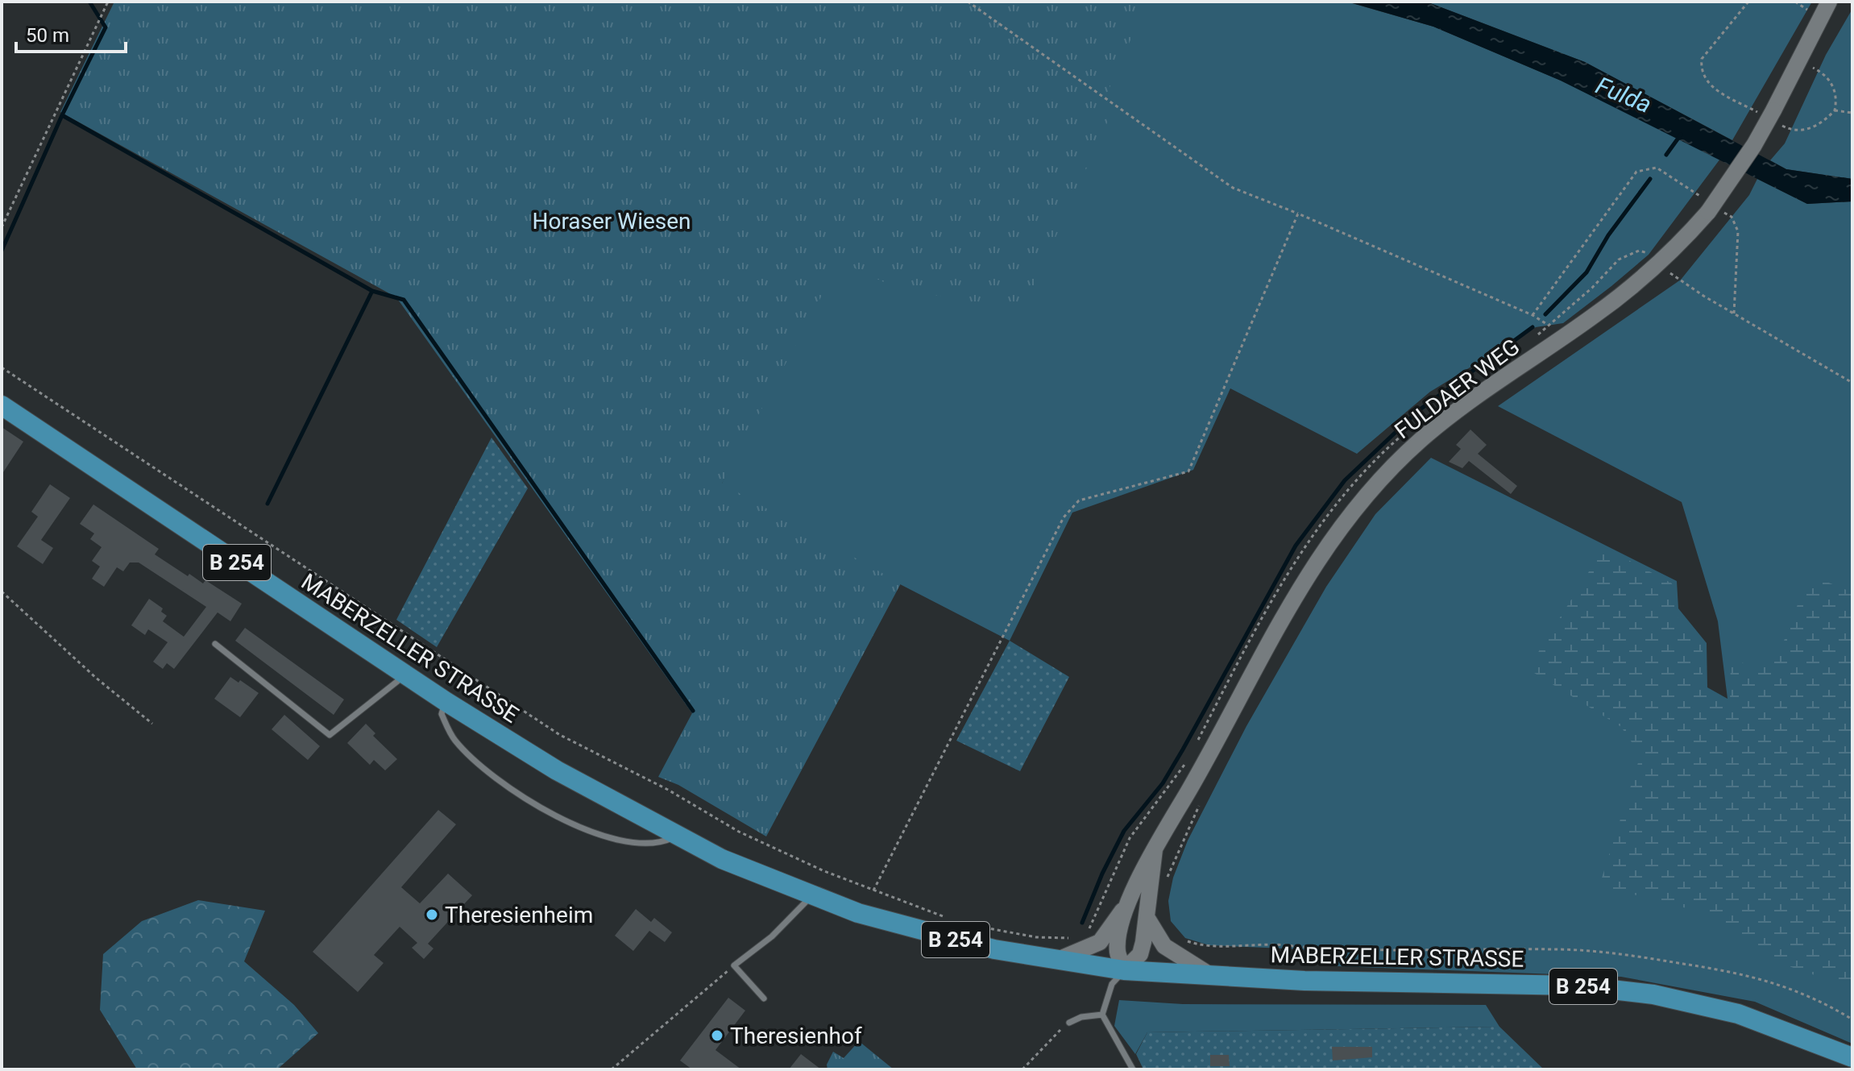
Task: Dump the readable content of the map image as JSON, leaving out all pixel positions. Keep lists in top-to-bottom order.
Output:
{
  "streets": {
    "main road": ["FULDAER WEG", "B 254", "MABERZELLER STRASSE"]
  },
  "crossings": [
    ["FULDAER WEG", "MABERZELLER STRASSE"]
  ],
  "water": ["Fulda"],
  "parks": ["Horaser Wiesen"],
  "places": ["Theresienheim", "Theresienhof"],
  "scale_bar": "50 m"
}
